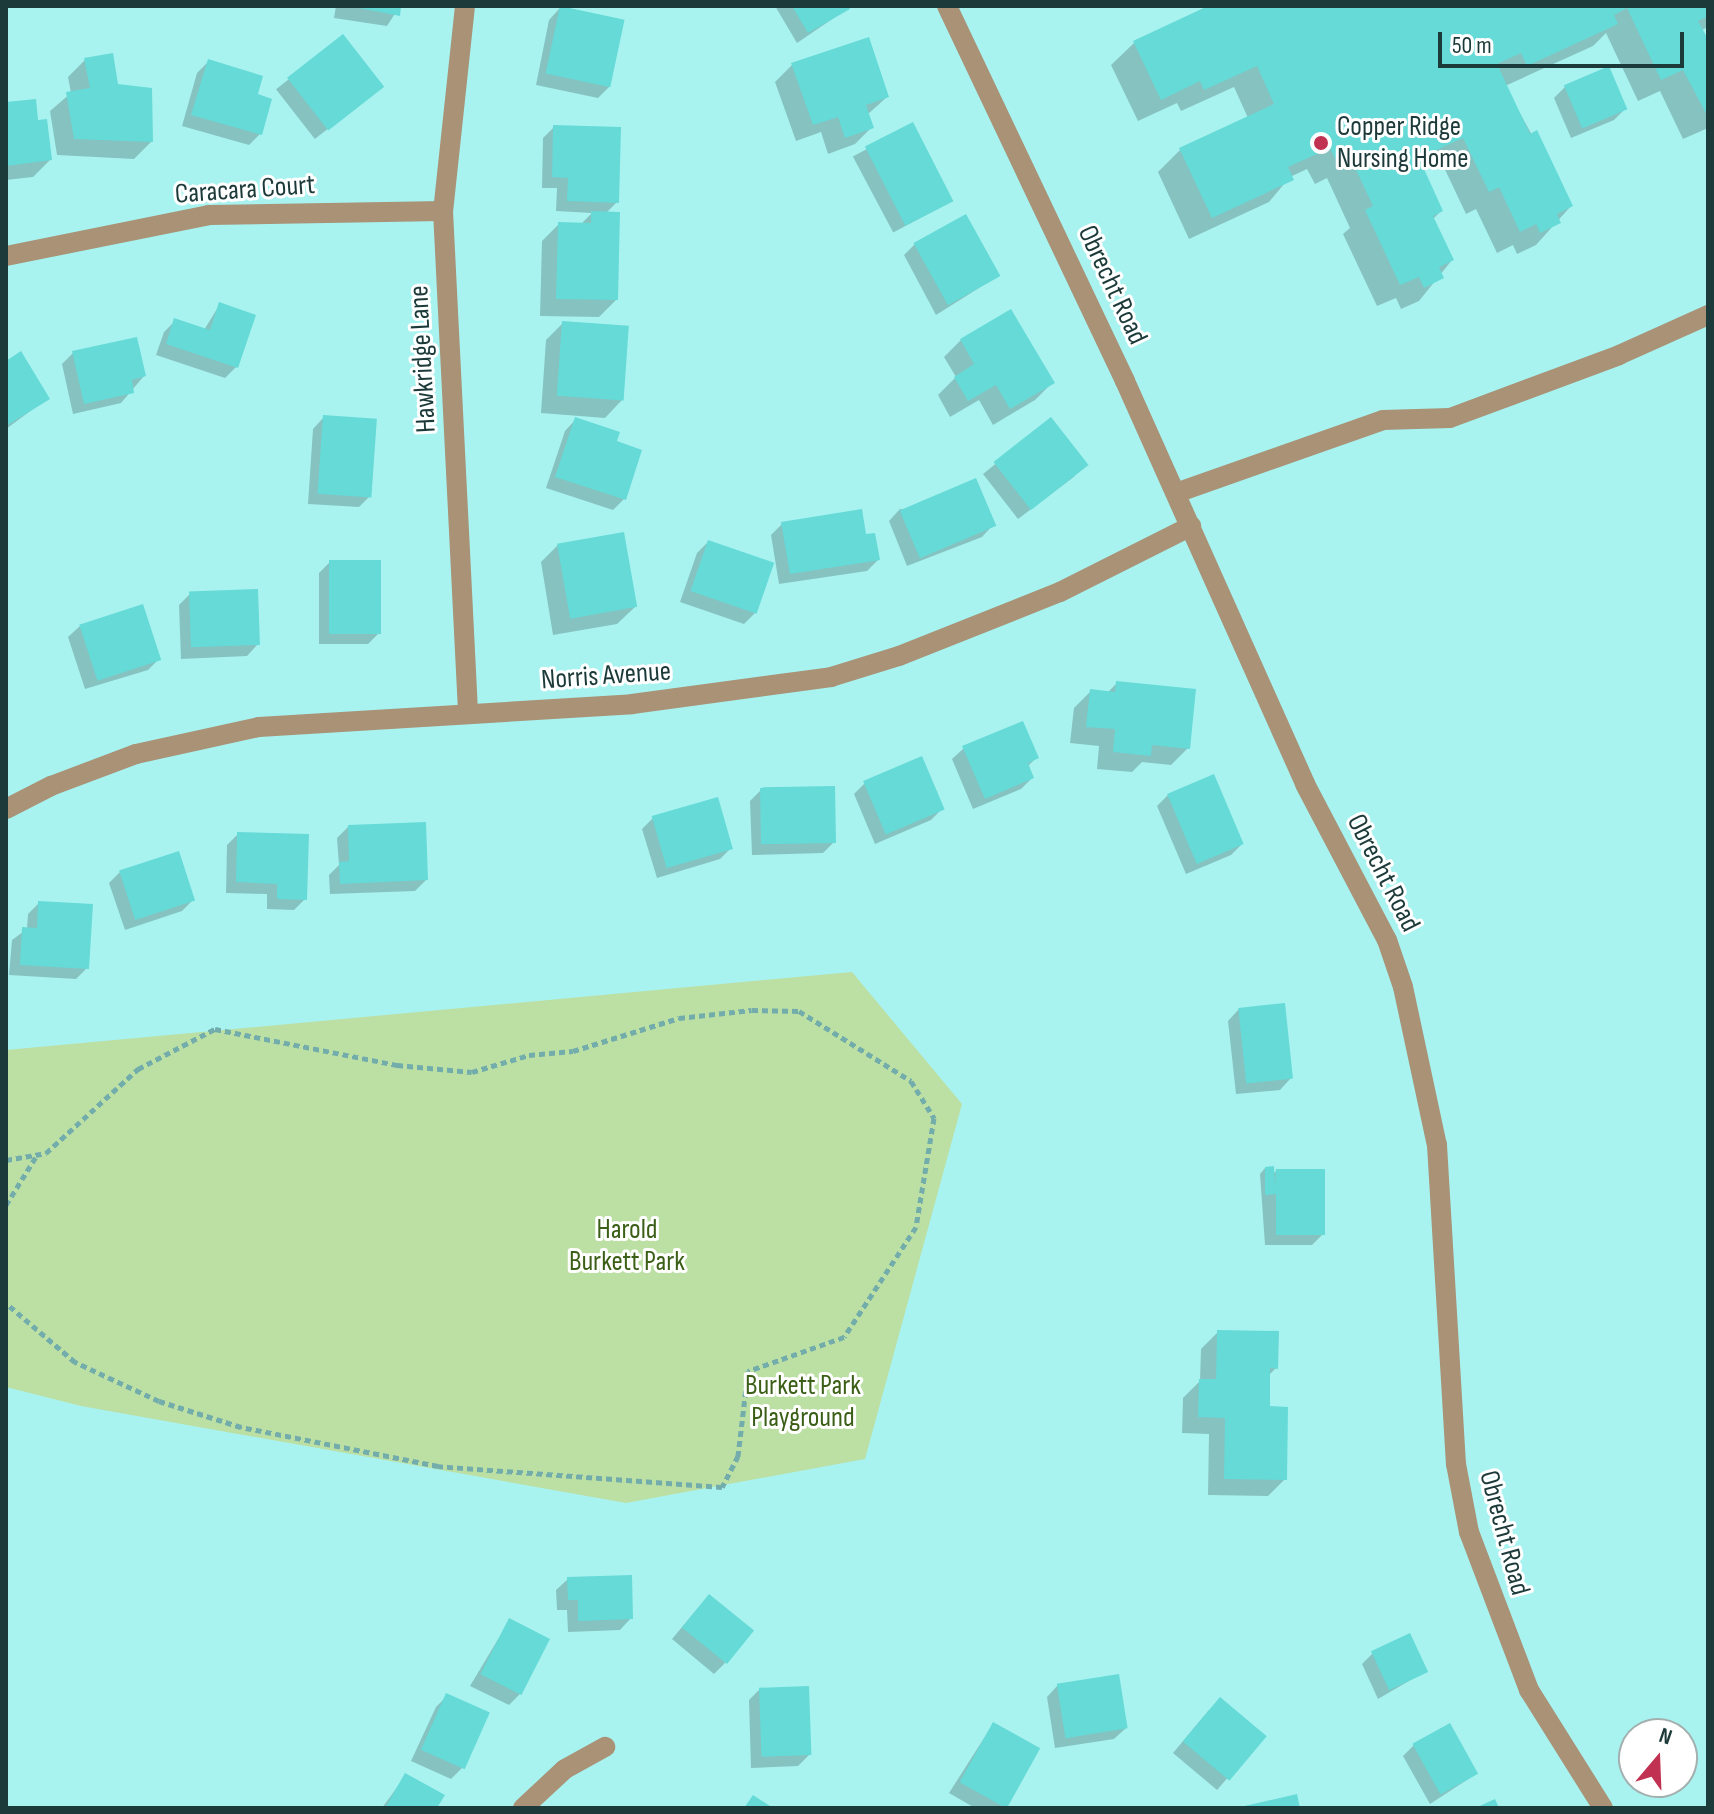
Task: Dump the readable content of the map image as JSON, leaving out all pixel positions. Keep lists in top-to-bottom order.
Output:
{
  "streets": {
    "street": [
      "Caracara Court",
      "Obrecht Road",
      "Hawkridge Lane",
      "Norris Avenue"
    ]
  },
  "crossings": [
    ["Caracara Court", "Hawkridge Lane"],
    ["Obrecht Road", "Norris Avenue"],
    ["Hawkridge Lane", "Norris Avenue"]
  ],
  "parks": ["Harold Burkett Park", "Burkett Park Playground"],
  "places": ["Copper Ridge Nursing Home"],
  "scale_bar": "50 m",
  "north": "top"
}
